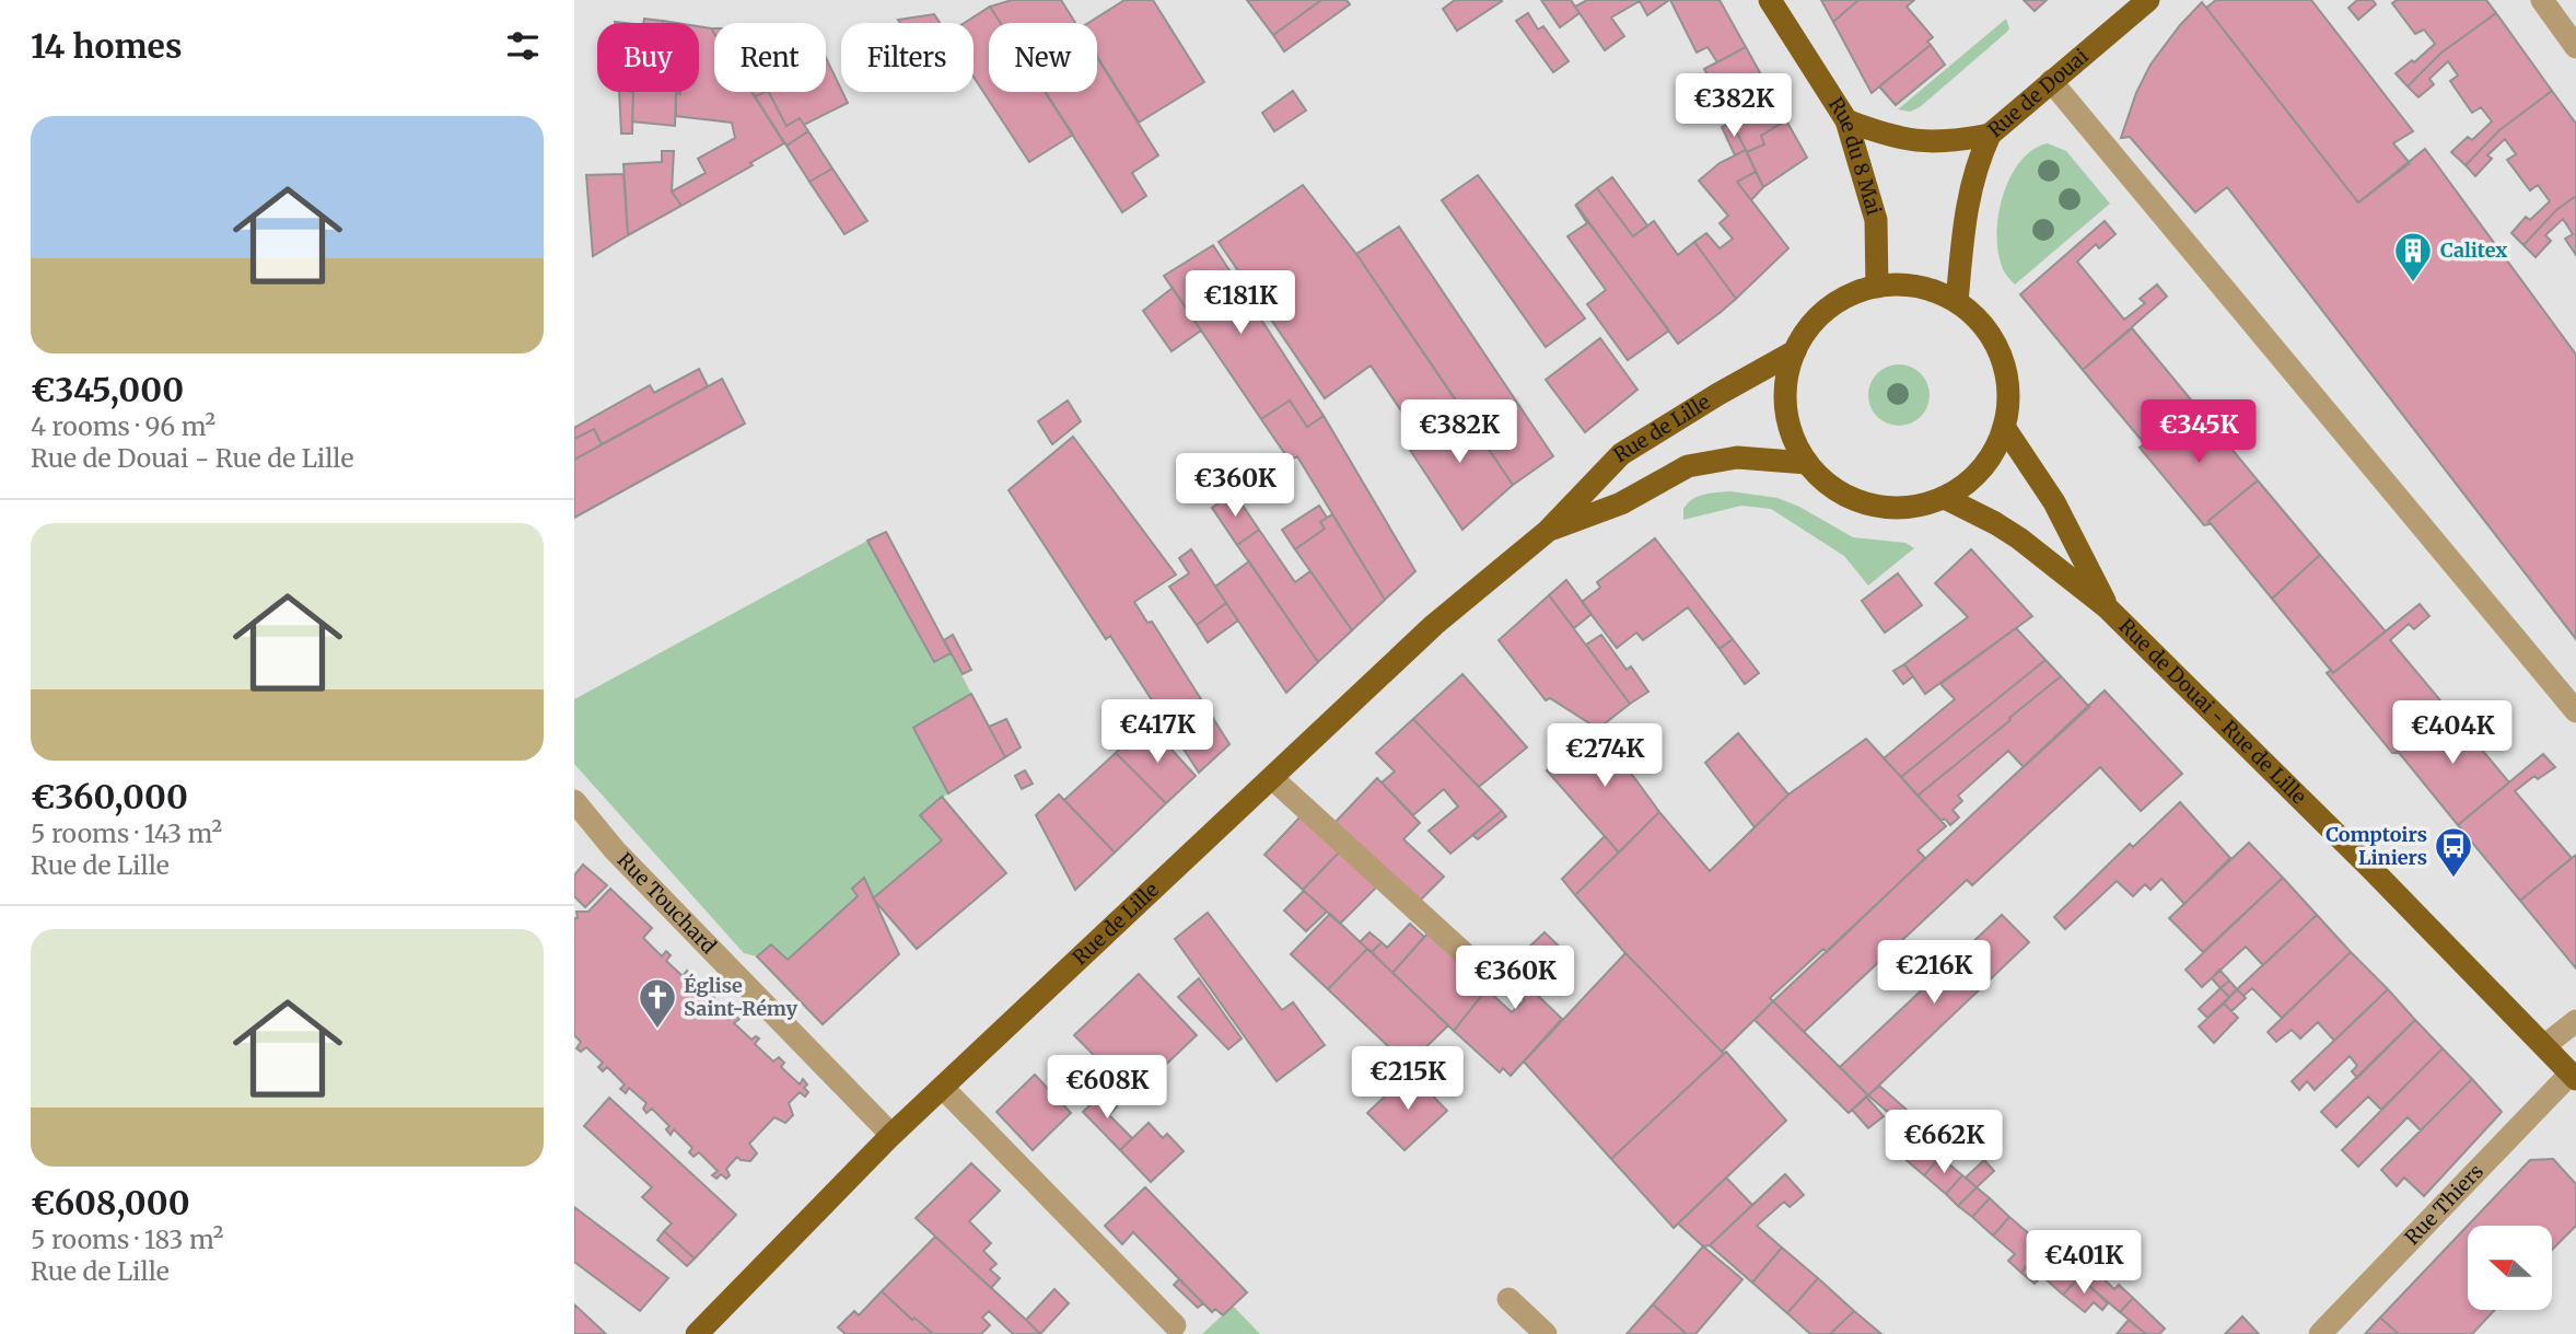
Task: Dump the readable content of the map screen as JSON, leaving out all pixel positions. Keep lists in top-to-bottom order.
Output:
{
  "streets": {
    "main road": [
      "Rue de Douai",
      "Rue du 8 Mai",
      "Rue de Lille",
      "Rue de Douai - Rue de Lille"
    ],
    "lane": ["Rue Touchard", "Rue Thiers"]
  },
  "crossings": [
    ["Rue de Douai", "Rue du 8 Mai"],
    ["Rue de Douai", "Rue de Lille"],
    ["Rue de Douai", "Rue de Douai - Rue de Lille"],
    ["Rue du 8 Mai", "Rue de Lille"],
    ["Rue du 8 Mai", "Rue de Douai - Rue de Lille"],
    ["Rue de Lille", "Rue de Douai - Rue de Lille"],
    ["Rue de Lille", "Rue Touchard"],
    ["Rue de Douai - Rue de Lille", "Rue Thiers"]
  ],
  "places": {
    "building": ["Calitex"],
    "bus stop": ["Comptoirs Liniers"],
    "church": ["Église Saint-Rémy"]
  },
  "north": "left",
  "page": {
    "heading": "14 homes",
    "chip": [
      "Buy",
      "Rent",
      "Filters",
      "New"
    ],
    "price": [
      "€382K",
      "€181K",
      "€382K",
      "€345K",
      "€360K",
      "€417K",
      "€404K",
      "€274K",
      "€216K",
      "€360K",
      "€215K",
      "€608K",
      "€662K",
      "€401K"
    ],
    "list": [
      {
        "name": "€345,000",
        "note": "4 rooms · 96 m² · Rue de Douai - Rue de Lille"
      },
      {
        "name": "€360,000",
        "note": "5 rooms · 143 m² · Rue de Lille"
      },
      {
        "name": "€608,000",
        "note": "5 rooms · 183 m² · Rue de Lille"
      }
    ]
  }
}
